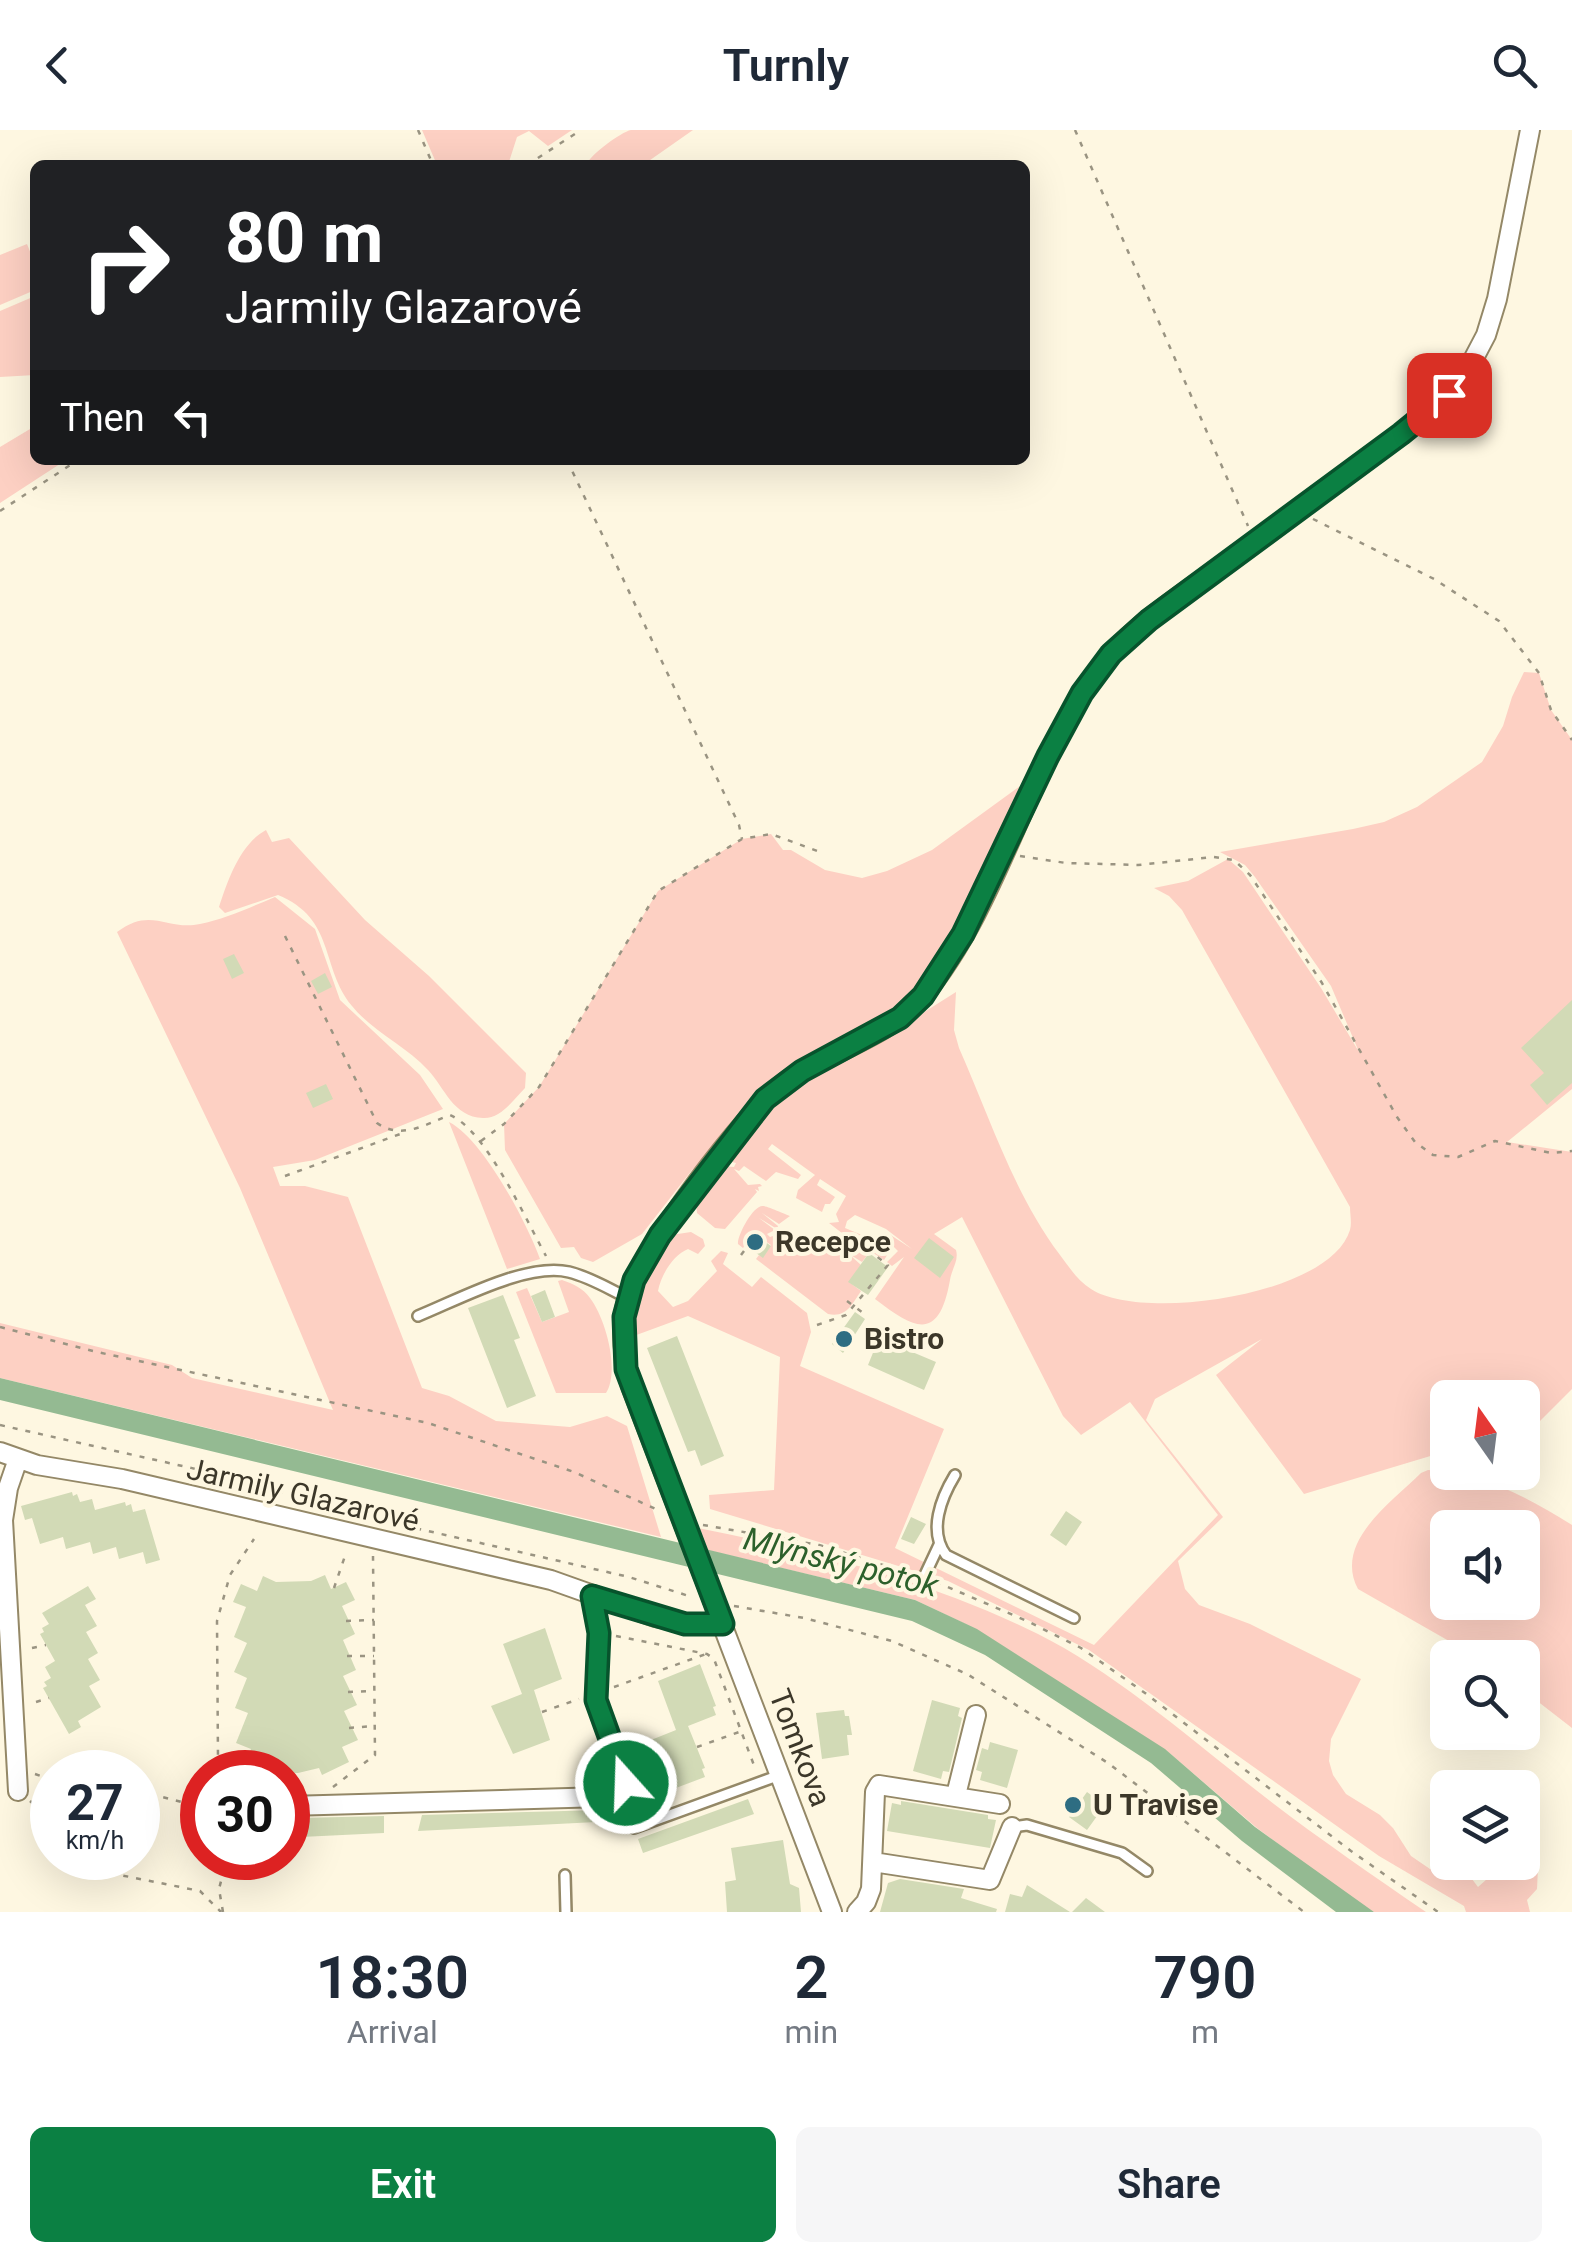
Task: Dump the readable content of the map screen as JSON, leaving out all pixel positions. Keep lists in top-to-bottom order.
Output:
{
  "streets": {
    "street": ["Jarmily Glazarové", "Tomkova"]
  },
  "crossings": [
    ["Jarmily Glazarové", "Tomkova"]
  ],
  "water": ["Mlýnský potok"],
  "places": ["Recepce", "Bistro", "U Travise"],
  "north": "top",
  "page": {
    "header": "Turnly",
    "turn": ["80 m", "Jarmily Glazarové"],
    "then": "Then",
    "speed": "27 km/h",
    "limit": "30",
    "eta": [
      "18:30",
      "Arrival",
      "2",
      "min",
      "790",
      "m"
    ],
    "buttons": ["Exit", "Share"]
  }
}
